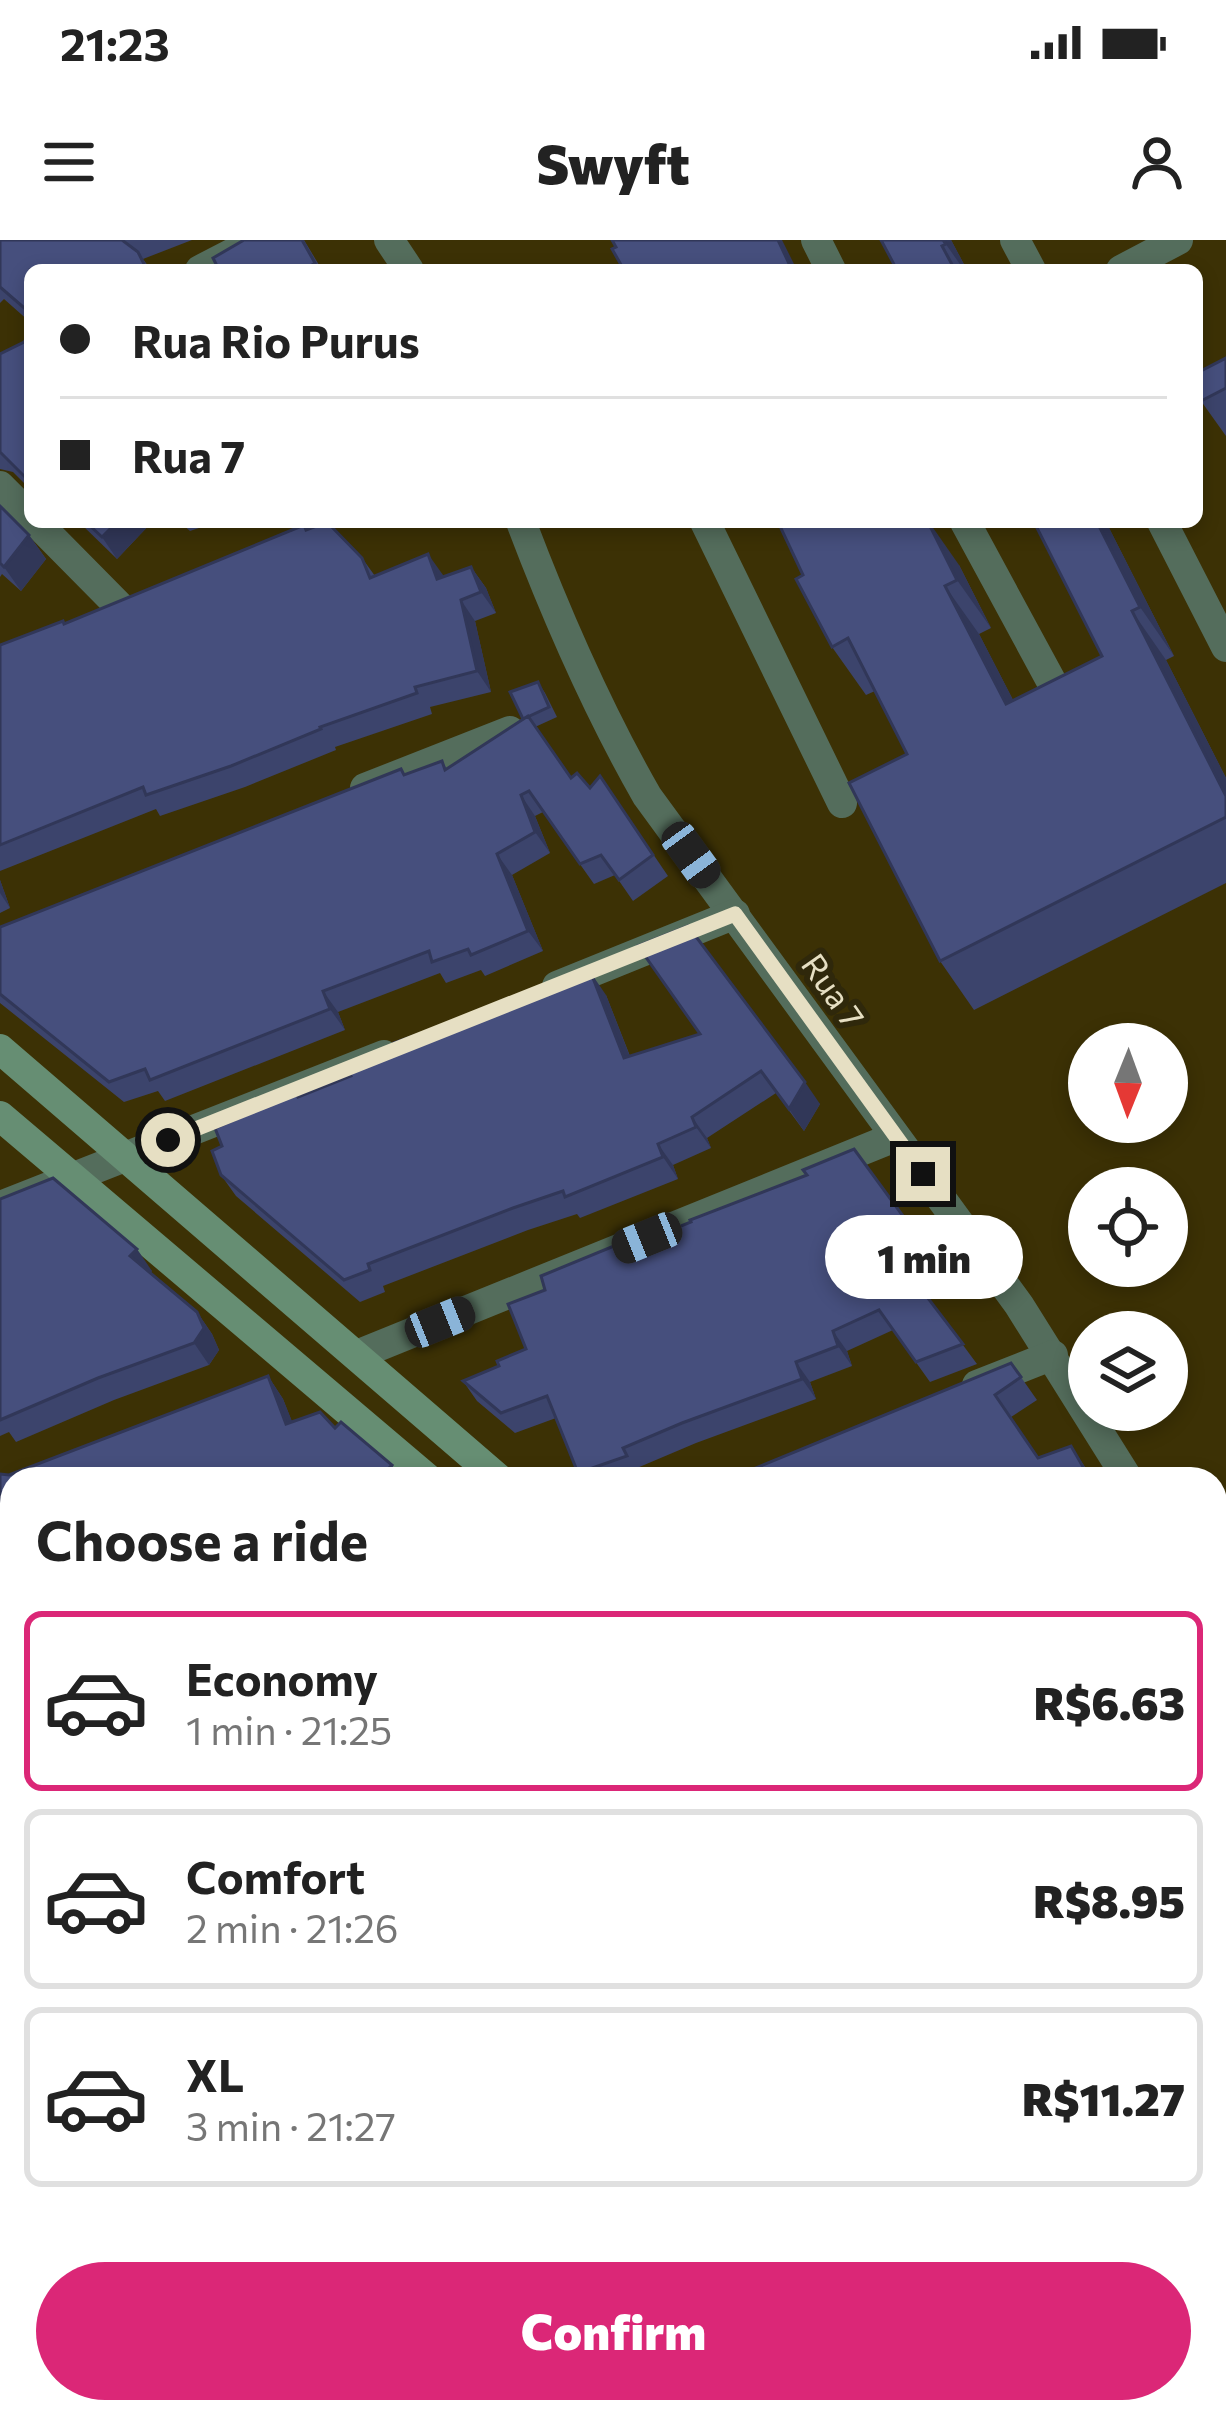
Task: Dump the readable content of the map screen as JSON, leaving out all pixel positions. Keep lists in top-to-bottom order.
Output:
{
  "streets": {
    "street": ["Rua 7"]
  },
  "north": "bottom",
  "page": {
    "status": "21:23",
    "header": "Swyft",
    "banner": ["Rua Rio Purus", "Rua 7"],
    "bubble": "1 min",
    "heading": "Choose a ride",
    "list": [
      {
        "name": "Economy",
        "note": "1 min · 21:25",
        "value": "R$6.63"
      },
      {
        "name": "Comfort",
        "note": "2 min · 21:26",
        "value": "R$8.95"
      },
      {
        "name": "XL",
        "note": "3 min · 21:27",
        "value": "R$11.27"
      }
    ],
    "buttons": "Confirm"
  }
}
